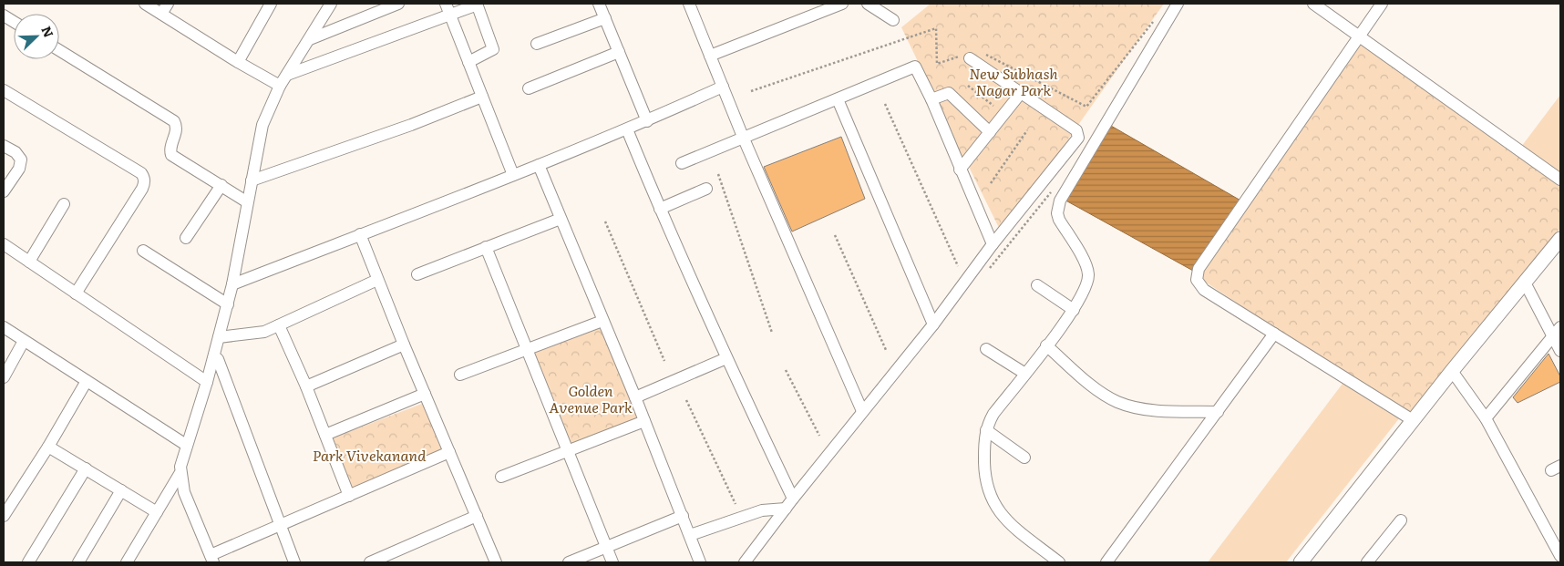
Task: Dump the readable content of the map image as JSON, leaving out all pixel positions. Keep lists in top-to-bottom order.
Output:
{
  "parks": ["New Subhash Nagar Park", "Golden Avenue Park", "Park Vivekanand"],
  "north": "top right"
}
